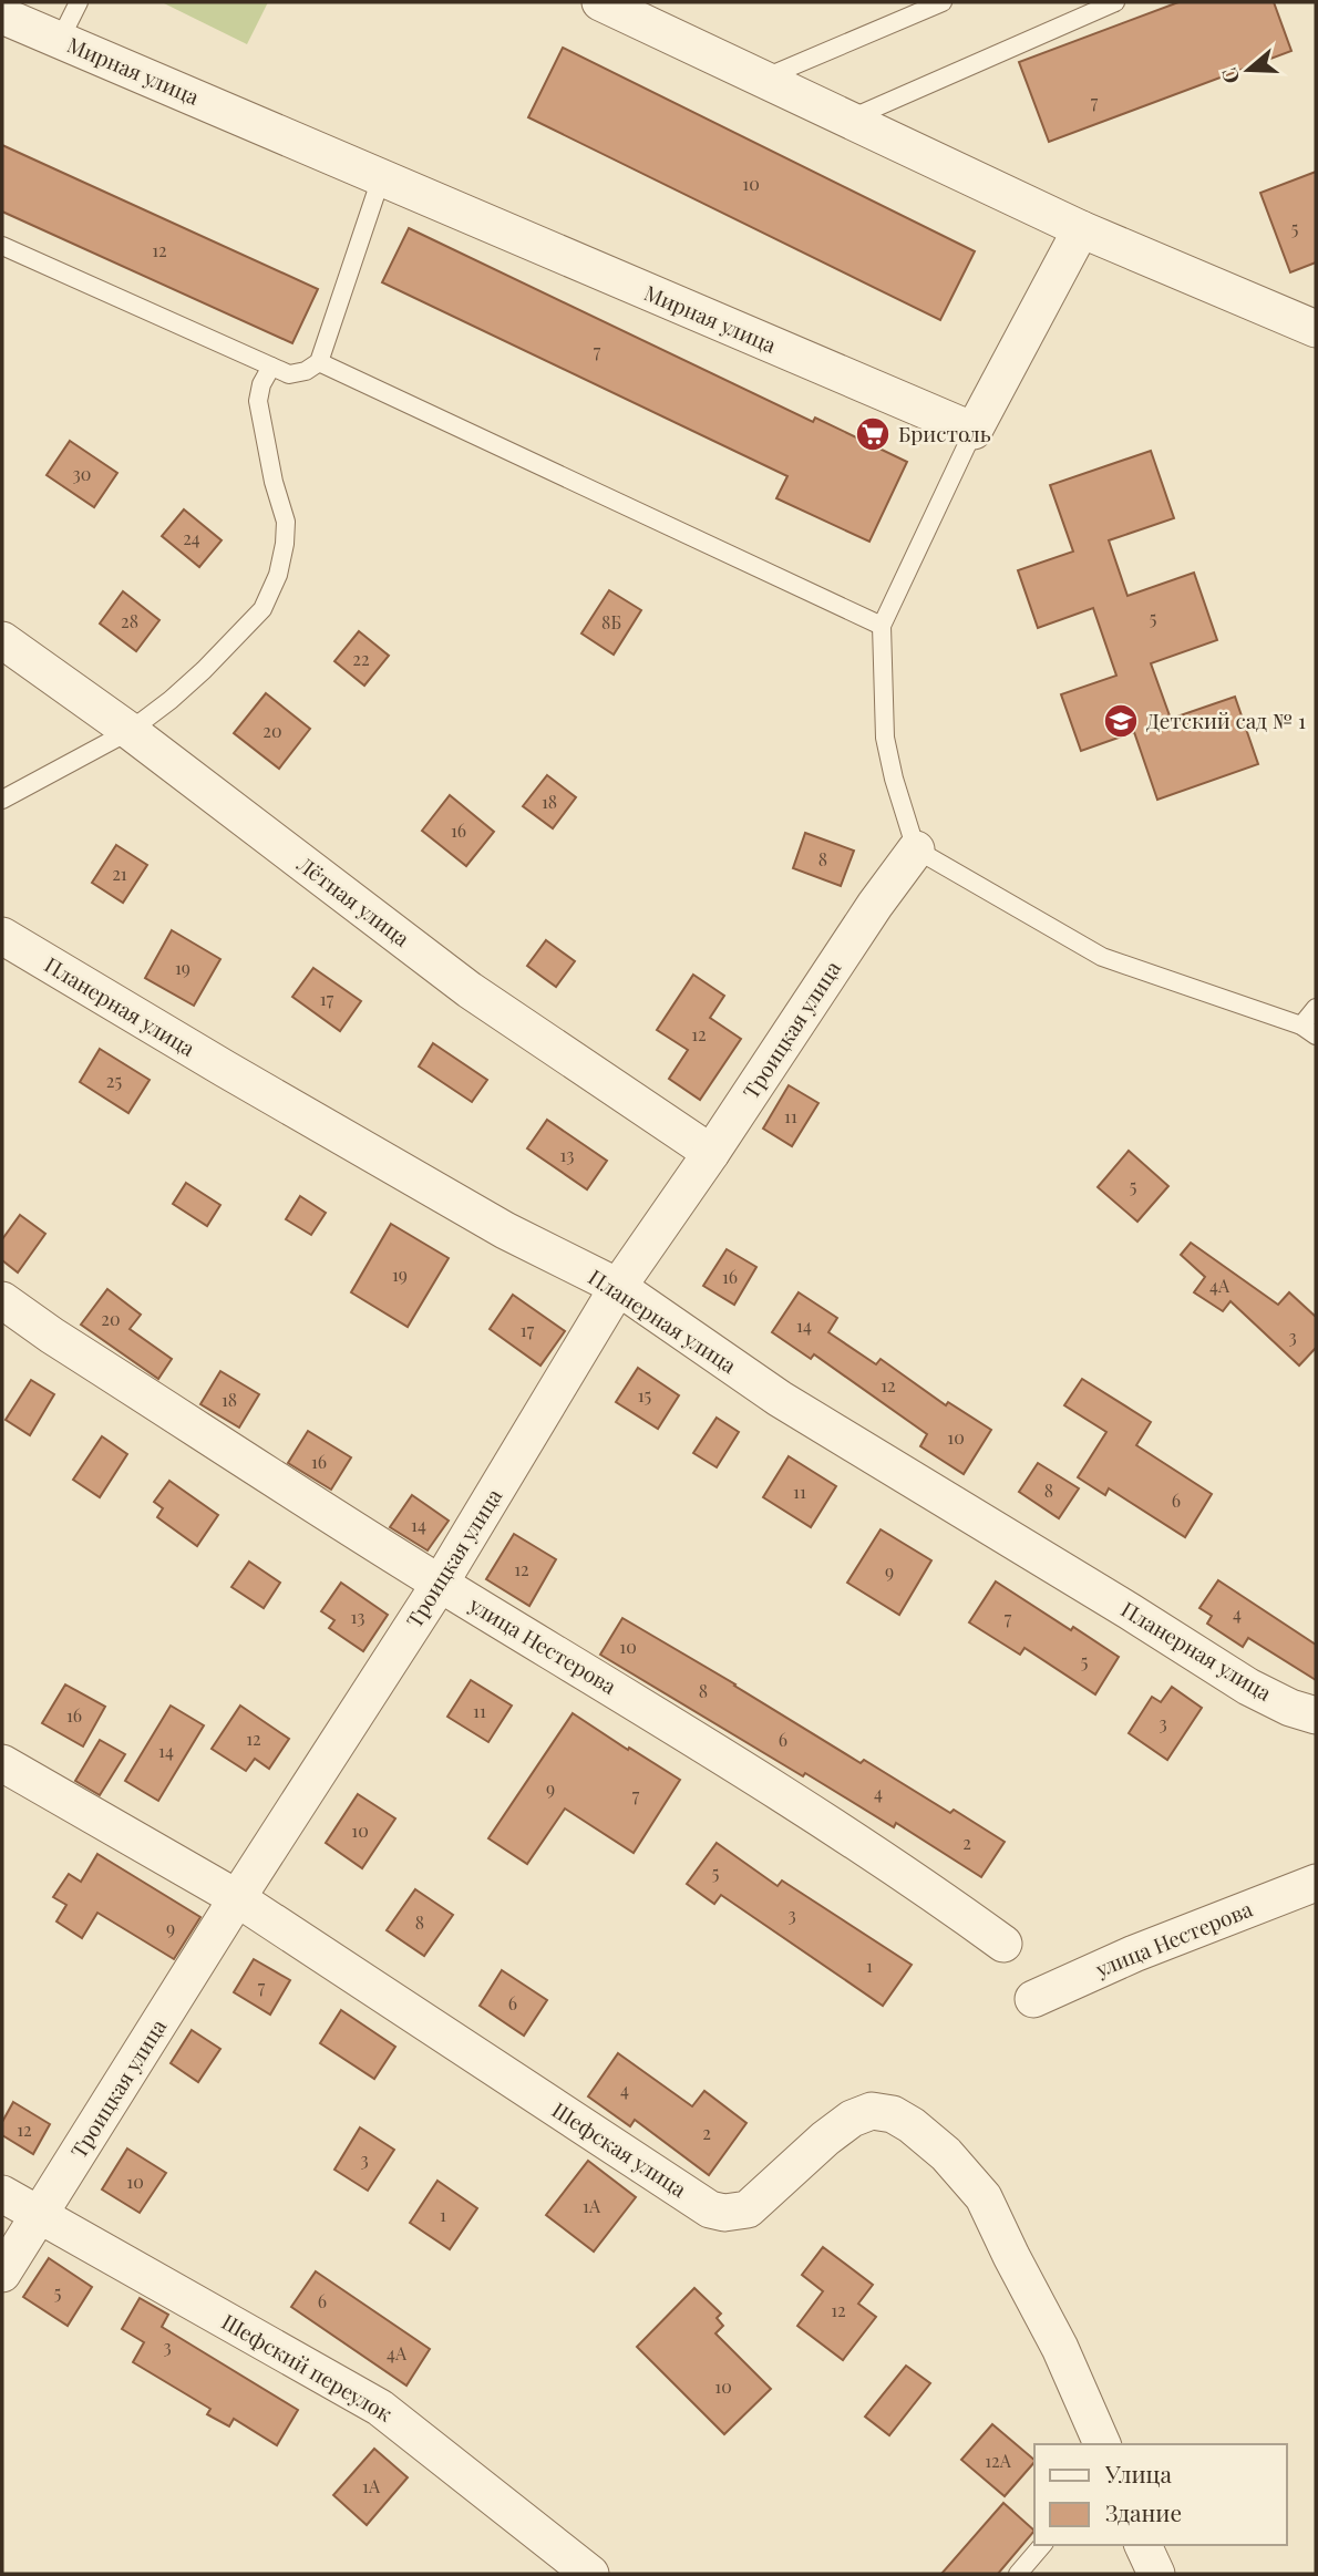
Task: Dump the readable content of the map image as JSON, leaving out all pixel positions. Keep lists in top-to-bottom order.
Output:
{
  "streets": {
    "street": [
      "Мирная улица",
      "Лётная улица",
      "Планерная улица",
      "Троицкая улица",
      "улица Нестерова",
      "Шефская улица",
      "Шефский переулок"
    ]
  },
  "crossings": [
    ["Лётная улица", "Троицкая улица"],
    ["Планерная улица", "Троицкая улица"],
    ["Троицкая улица", "улица Нестерова"],
    ["Троицкая улица", "Шефская улица"],
    ["Троицкая улица", "Шефский переулок"]
  ],
  "places": {
    "supermarket": ["Бристоль"],
    "school or university": ["Детский сад № 1"]
  },
  "house_numbers": [
    "7",
    "10",
    "5",
    "12",
    "7",
    "30",
    "24",
    "5",
    "28",
    "8Б",
    "22",
    "20",
    "18",
    "16",
    "8",
    "21",
    "19",
    "17",
    "12",
    "25",
    "11",
    "13",
    "5",
    "19",
    "16",
    "4А",
    "20",
    "14",
    "17",
    "3",
    "12",
    "15",
    "18",
    "10",
    "16",
    "8",
    "11",
    "6",
    "14",
    "12",
    "9",
    "4",
    "13",
    "7",
    "10",
    "5",
    "8",
    "11",
    "16",
    "3",
    "12",
    "6",
    "14",
    "9",
    "4",
    "7",
    "10",
    "2",
    "5",
    "3",
    "8",
    "9",
    "1",
    "7",
    "6",
    "4",
    "12",
    "2",
    "3",
    "10",
    "1А",
    "1",
    "5",
    "6",
    "12",
    "3",
    "4А",
    "10",
    "12А",
    "1А"
  ],
  "legend": ["Улица", "Здание"],
  "north": "left"
}
